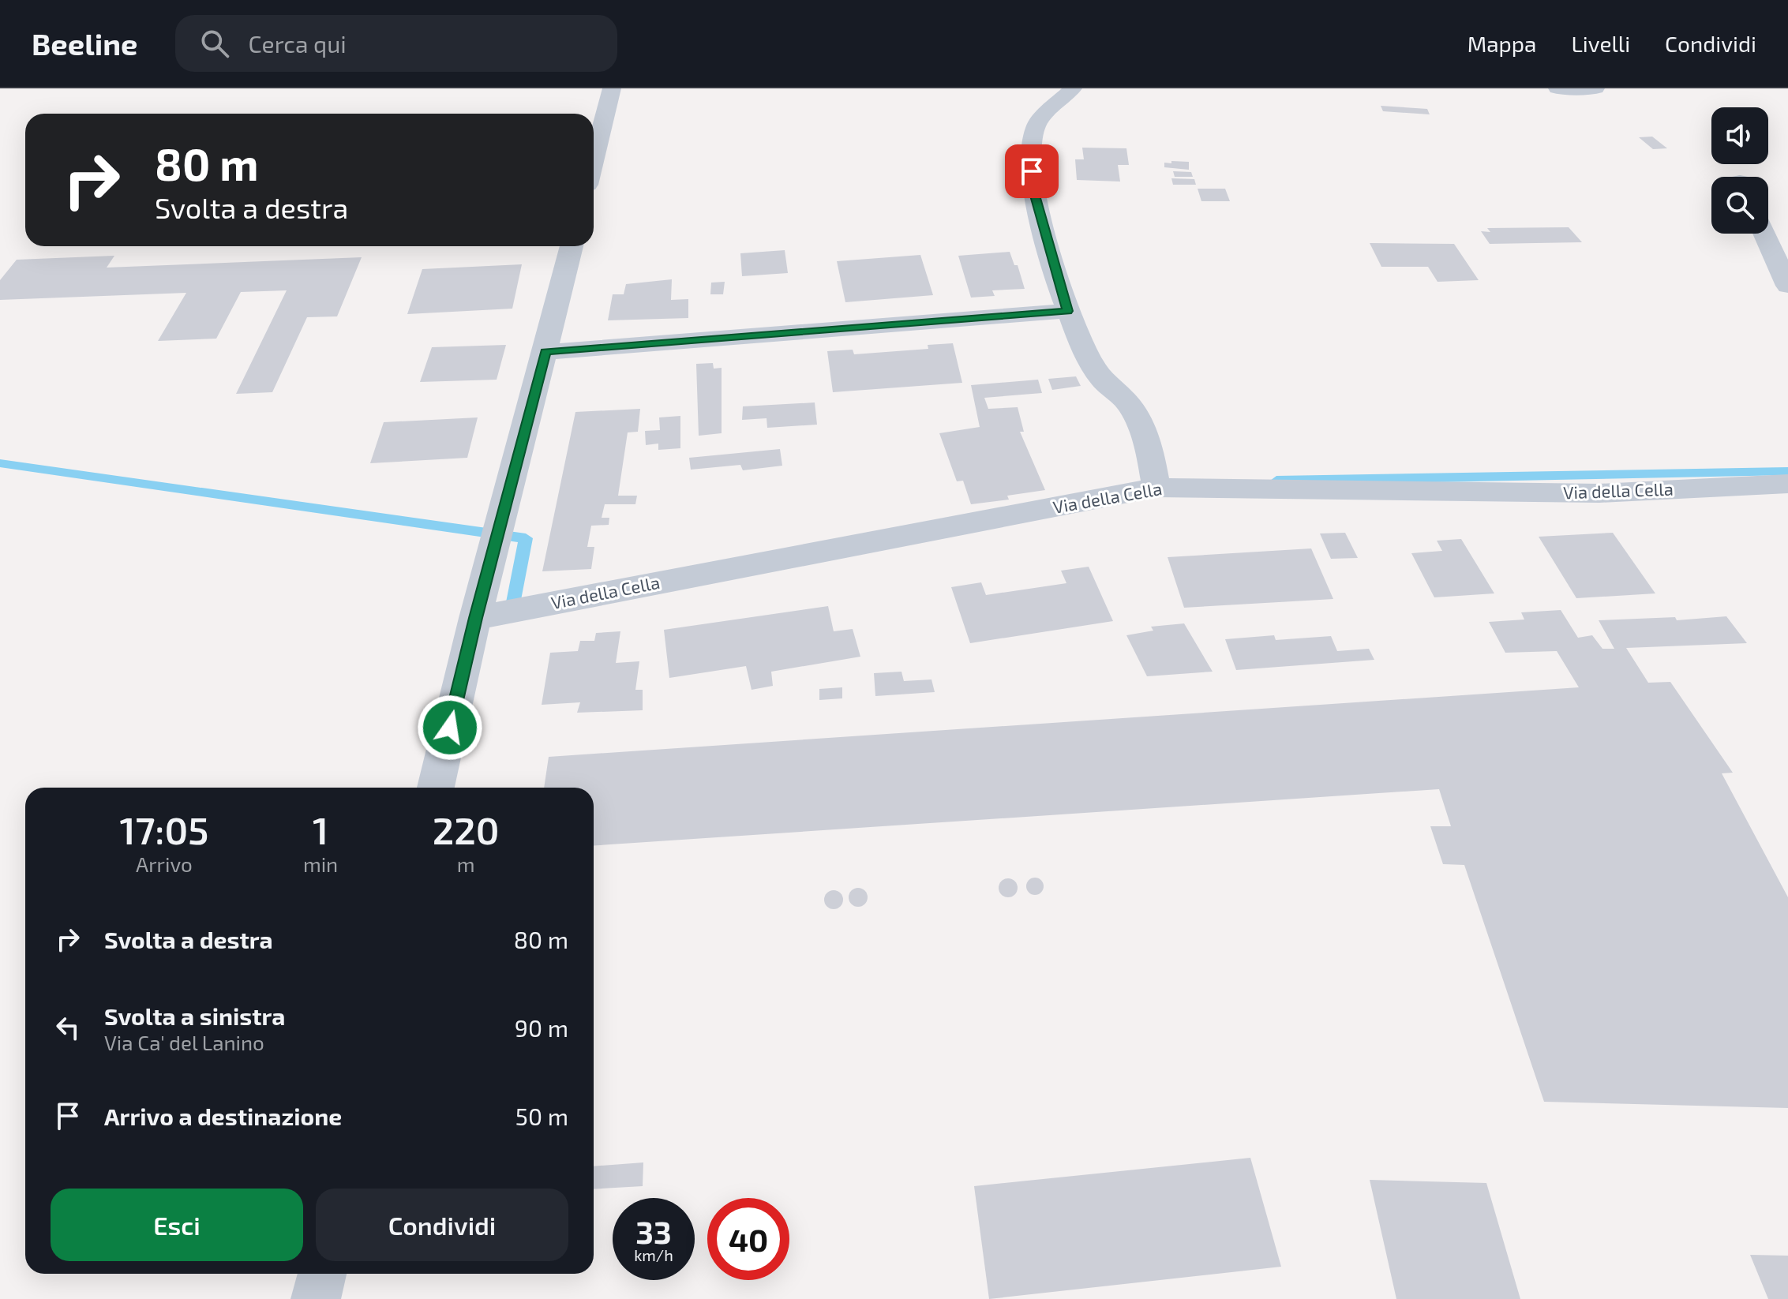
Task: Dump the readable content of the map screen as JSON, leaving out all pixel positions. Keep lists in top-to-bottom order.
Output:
{
  "streets": {
    "street": ["Via della Cella"]
  },
  "page": {
    "header": "Beeline",
    "search": "Cerca qui",
    "nav": ["Mappa", "Livelli", "Condividi"],
    "turn": ["80 m", "Svolta a destra"],
    "eta": [
      "17:05",
      "Arrivo",
      "1",
      "min",
      "220",
      "m"
    ],
    "list": [
      {
        "name": "Svolta a destra",
        "value": "80 m"
      },
      {
        "name": "Svolta a sinistra",
        "note": "Via Ca' del Lanino",
        "value": "90 m"
      },
      {
        "name": "Arrivo a destinazione",
        "value": "50 m"
      }
    ],
    "buttons": ["Esci", "Condividi"],
    "speed": "33 km/h",
    "limit": "40"
  }
}
